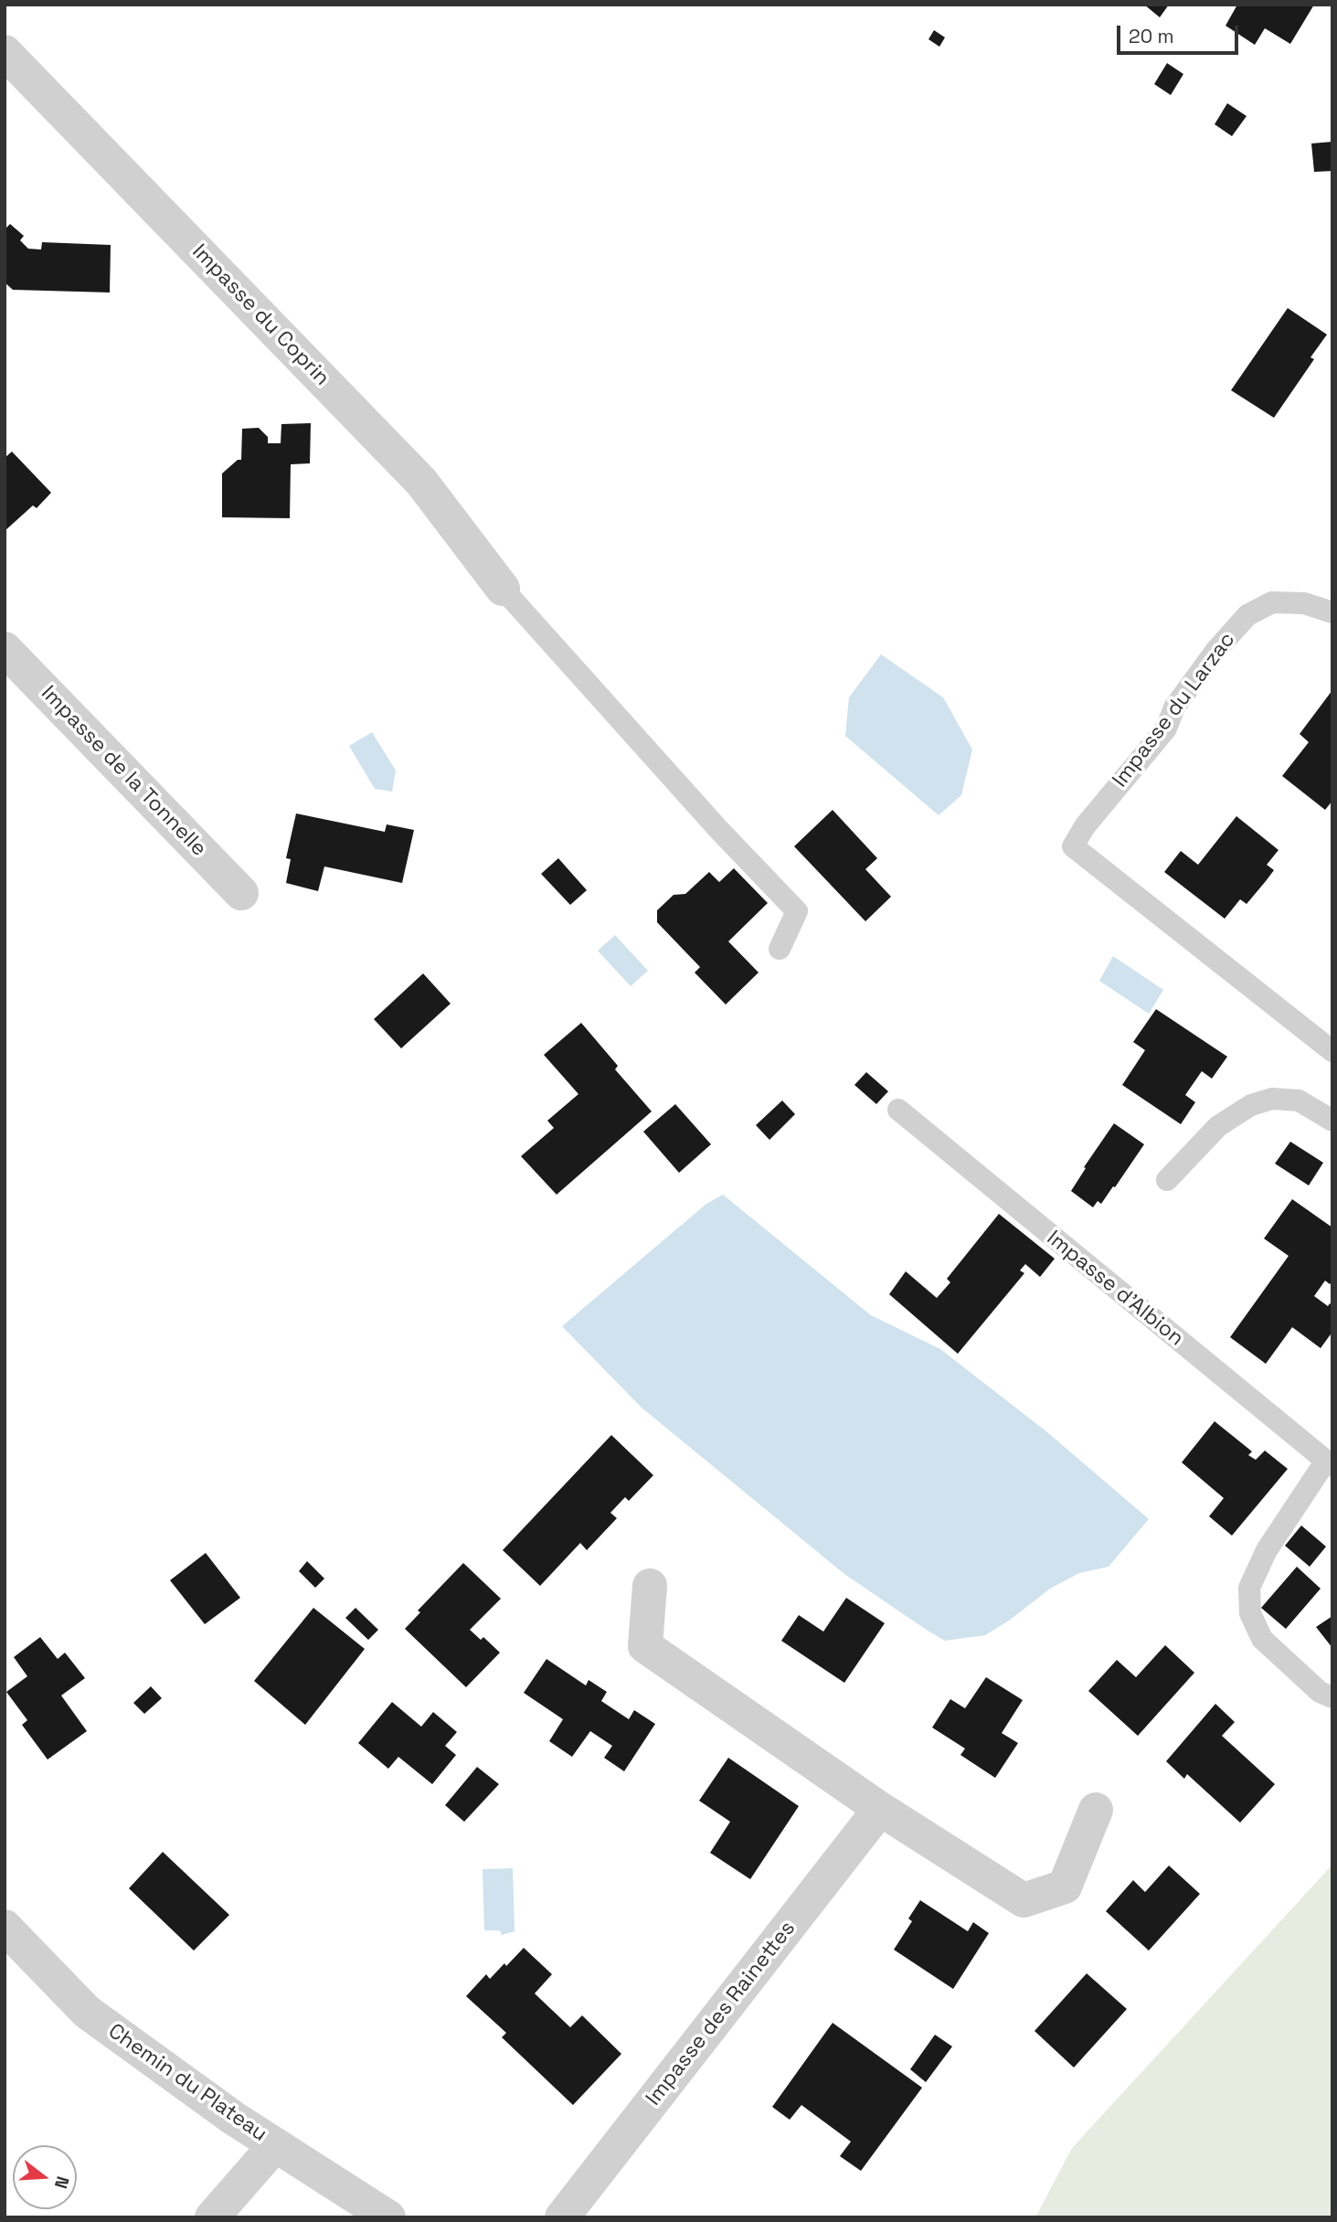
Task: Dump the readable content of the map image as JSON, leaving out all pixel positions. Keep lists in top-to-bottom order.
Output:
{
  "streets": {
    "street": [
      "Impasse du Coprin",
      "Impasse de la Tonnelle",
      "Impasse des Rainettes",
      "Chemin du Plateau"
    ],
    "lane": ["Impasse du Larzac", "Impasse d'Albion"]
  },
  "scale_bar": "20 m",
  "north": "right"
}
